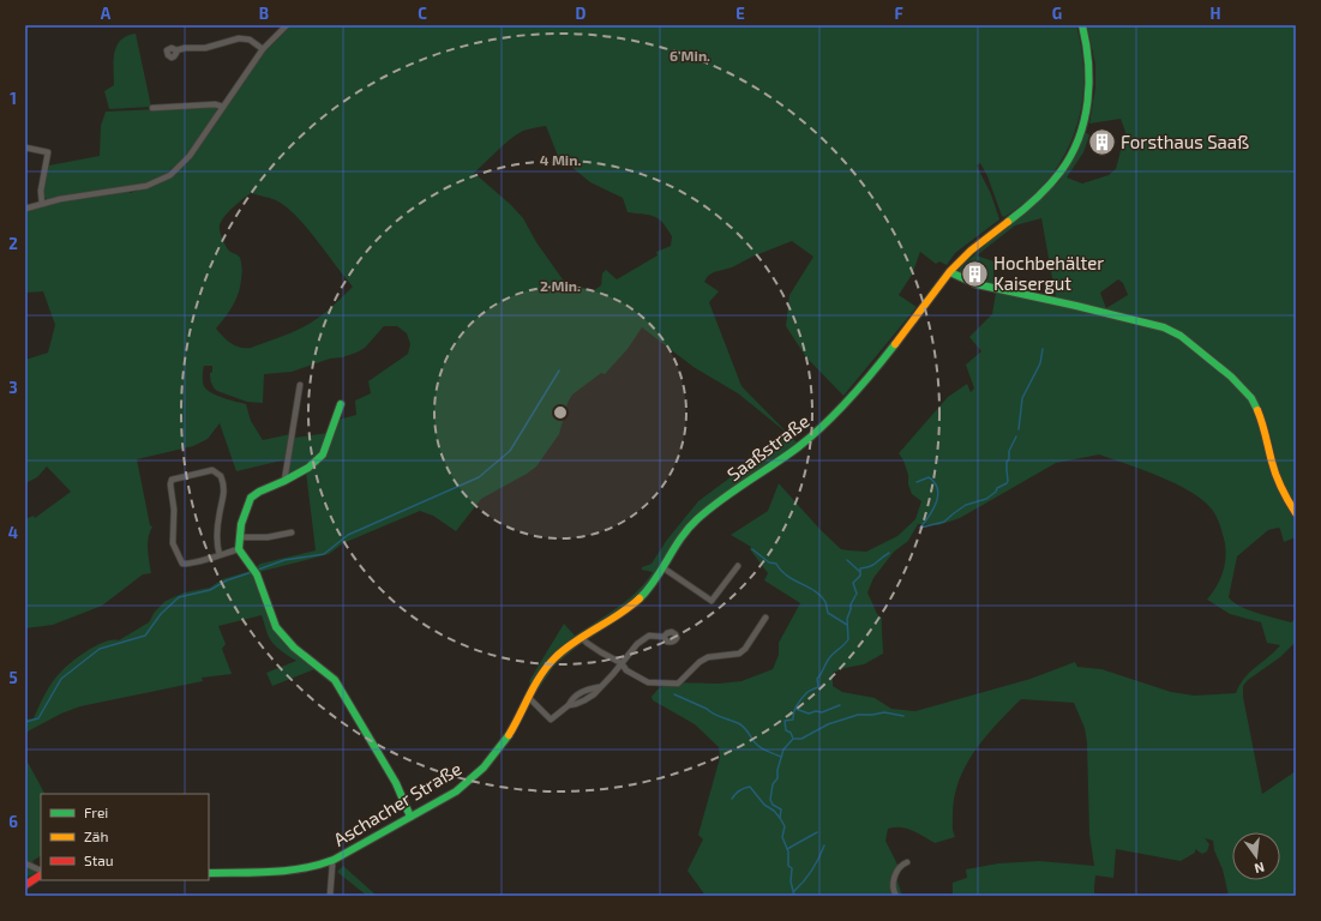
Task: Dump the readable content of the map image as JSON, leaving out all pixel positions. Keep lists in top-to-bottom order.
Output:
{
  "streets": {
    "street": ["Saaßstraße", "Aschacher Straße"]
  },
  "crossings": [
    ["Saaßstraße", "Aschacher Straße"]
  ],
  "places": {
    "building": ["Forsthaus Saaß", "Hochbehälter Kaisergut"]
  },
  "legend": ["Frei", "Zäh", "Stau"],
  "north": "bottom",
  "grid": {
    "columns": [
      "A",
      "B",
      "C",
      "D",
      "E",
      "F",
      "G",
      "H"
    ],
    "rows": [
      "1",
      "2",
      "3",
      "4",
      "5",
      "6"
    ]
  },
  "rings": ["6 Min.", "4 Min.", "2 Min."]
}
